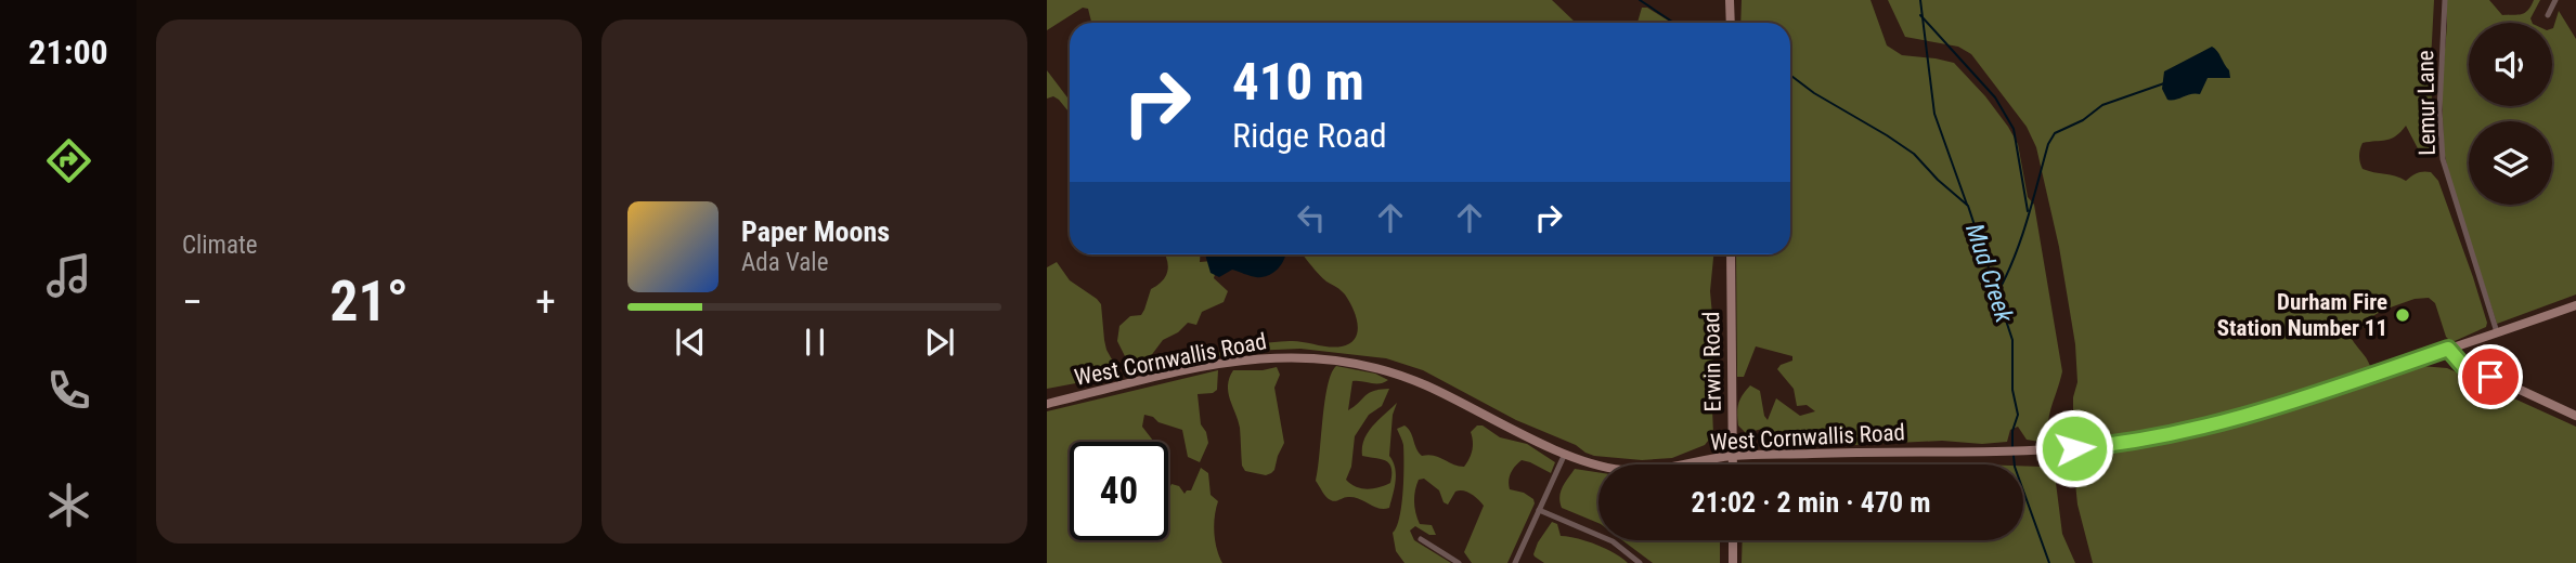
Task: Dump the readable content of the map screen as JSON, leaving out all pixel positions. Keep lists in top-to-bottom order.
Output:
{
  "streets": {
    "street": ["Lemur Lane", "West Cornwallis Road", "Erwin Road"]
  },
  "crossings": [
    ["Lemur Lane", "West Cornwallis Road"],
    ["West Cornwallis Road", "Erwin Road"]
  ],
  "water": ["Mud Creek"],
  "places": ["Durham Fire Station Number 11"],
  "page": {
    "tabs": "21:00",
    "tile": "Climate",
    "turn": ["410 m", "Ridge Road"],
    "song": ["Paper Moons", "Ada Vale"],
    "heat": ["−", "21°", "+"],
    "limit": "40",
    "trip": "21:02 · 2 min · 470 m"
  }
}
